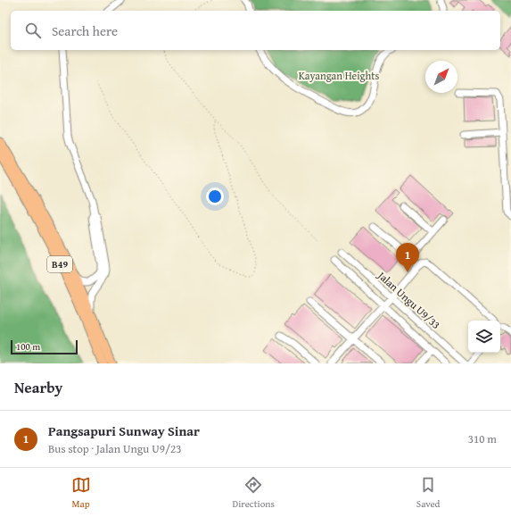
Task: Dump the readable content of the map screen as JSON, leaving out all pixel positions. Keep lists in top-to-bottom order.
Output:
{
  "streets": {
    "main road": ["B49"],
    "street": ["Jalan Ungu U9/33"]
  },
  "parks": ["Kayangan Heights"],
  "scale_bar": "100 m",
  "north": "top right",
  "page": {
    "search": "Search here",
    "pins": "1",
    "scale": "100 m",
    "heading": "Nearby",
    "list": [
      {
        "mark": "1",
        "name": "Pangsapuri Sunway Sinar",
        "note": "Bus stop · Jalan Ungu U9/23",
        "value": "310 m"
      }
    ],
    "nav": ["Map", "Directions", "Saved"]
  }
}
